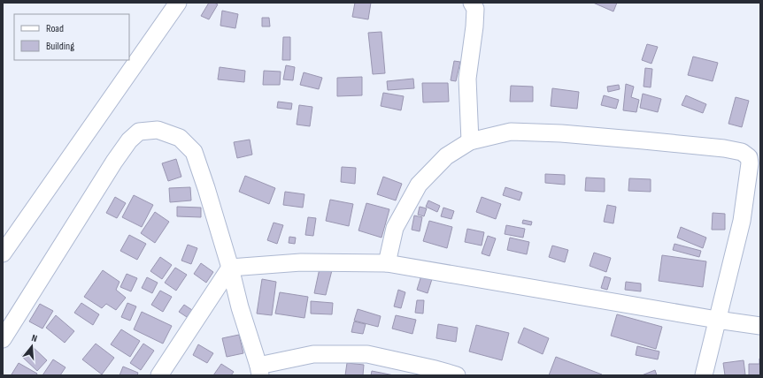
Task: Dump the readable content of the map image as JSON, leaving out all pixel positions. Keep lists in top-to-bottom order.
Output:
{
  "legend": ["Road", "Building"],
  "north": "top"
}
